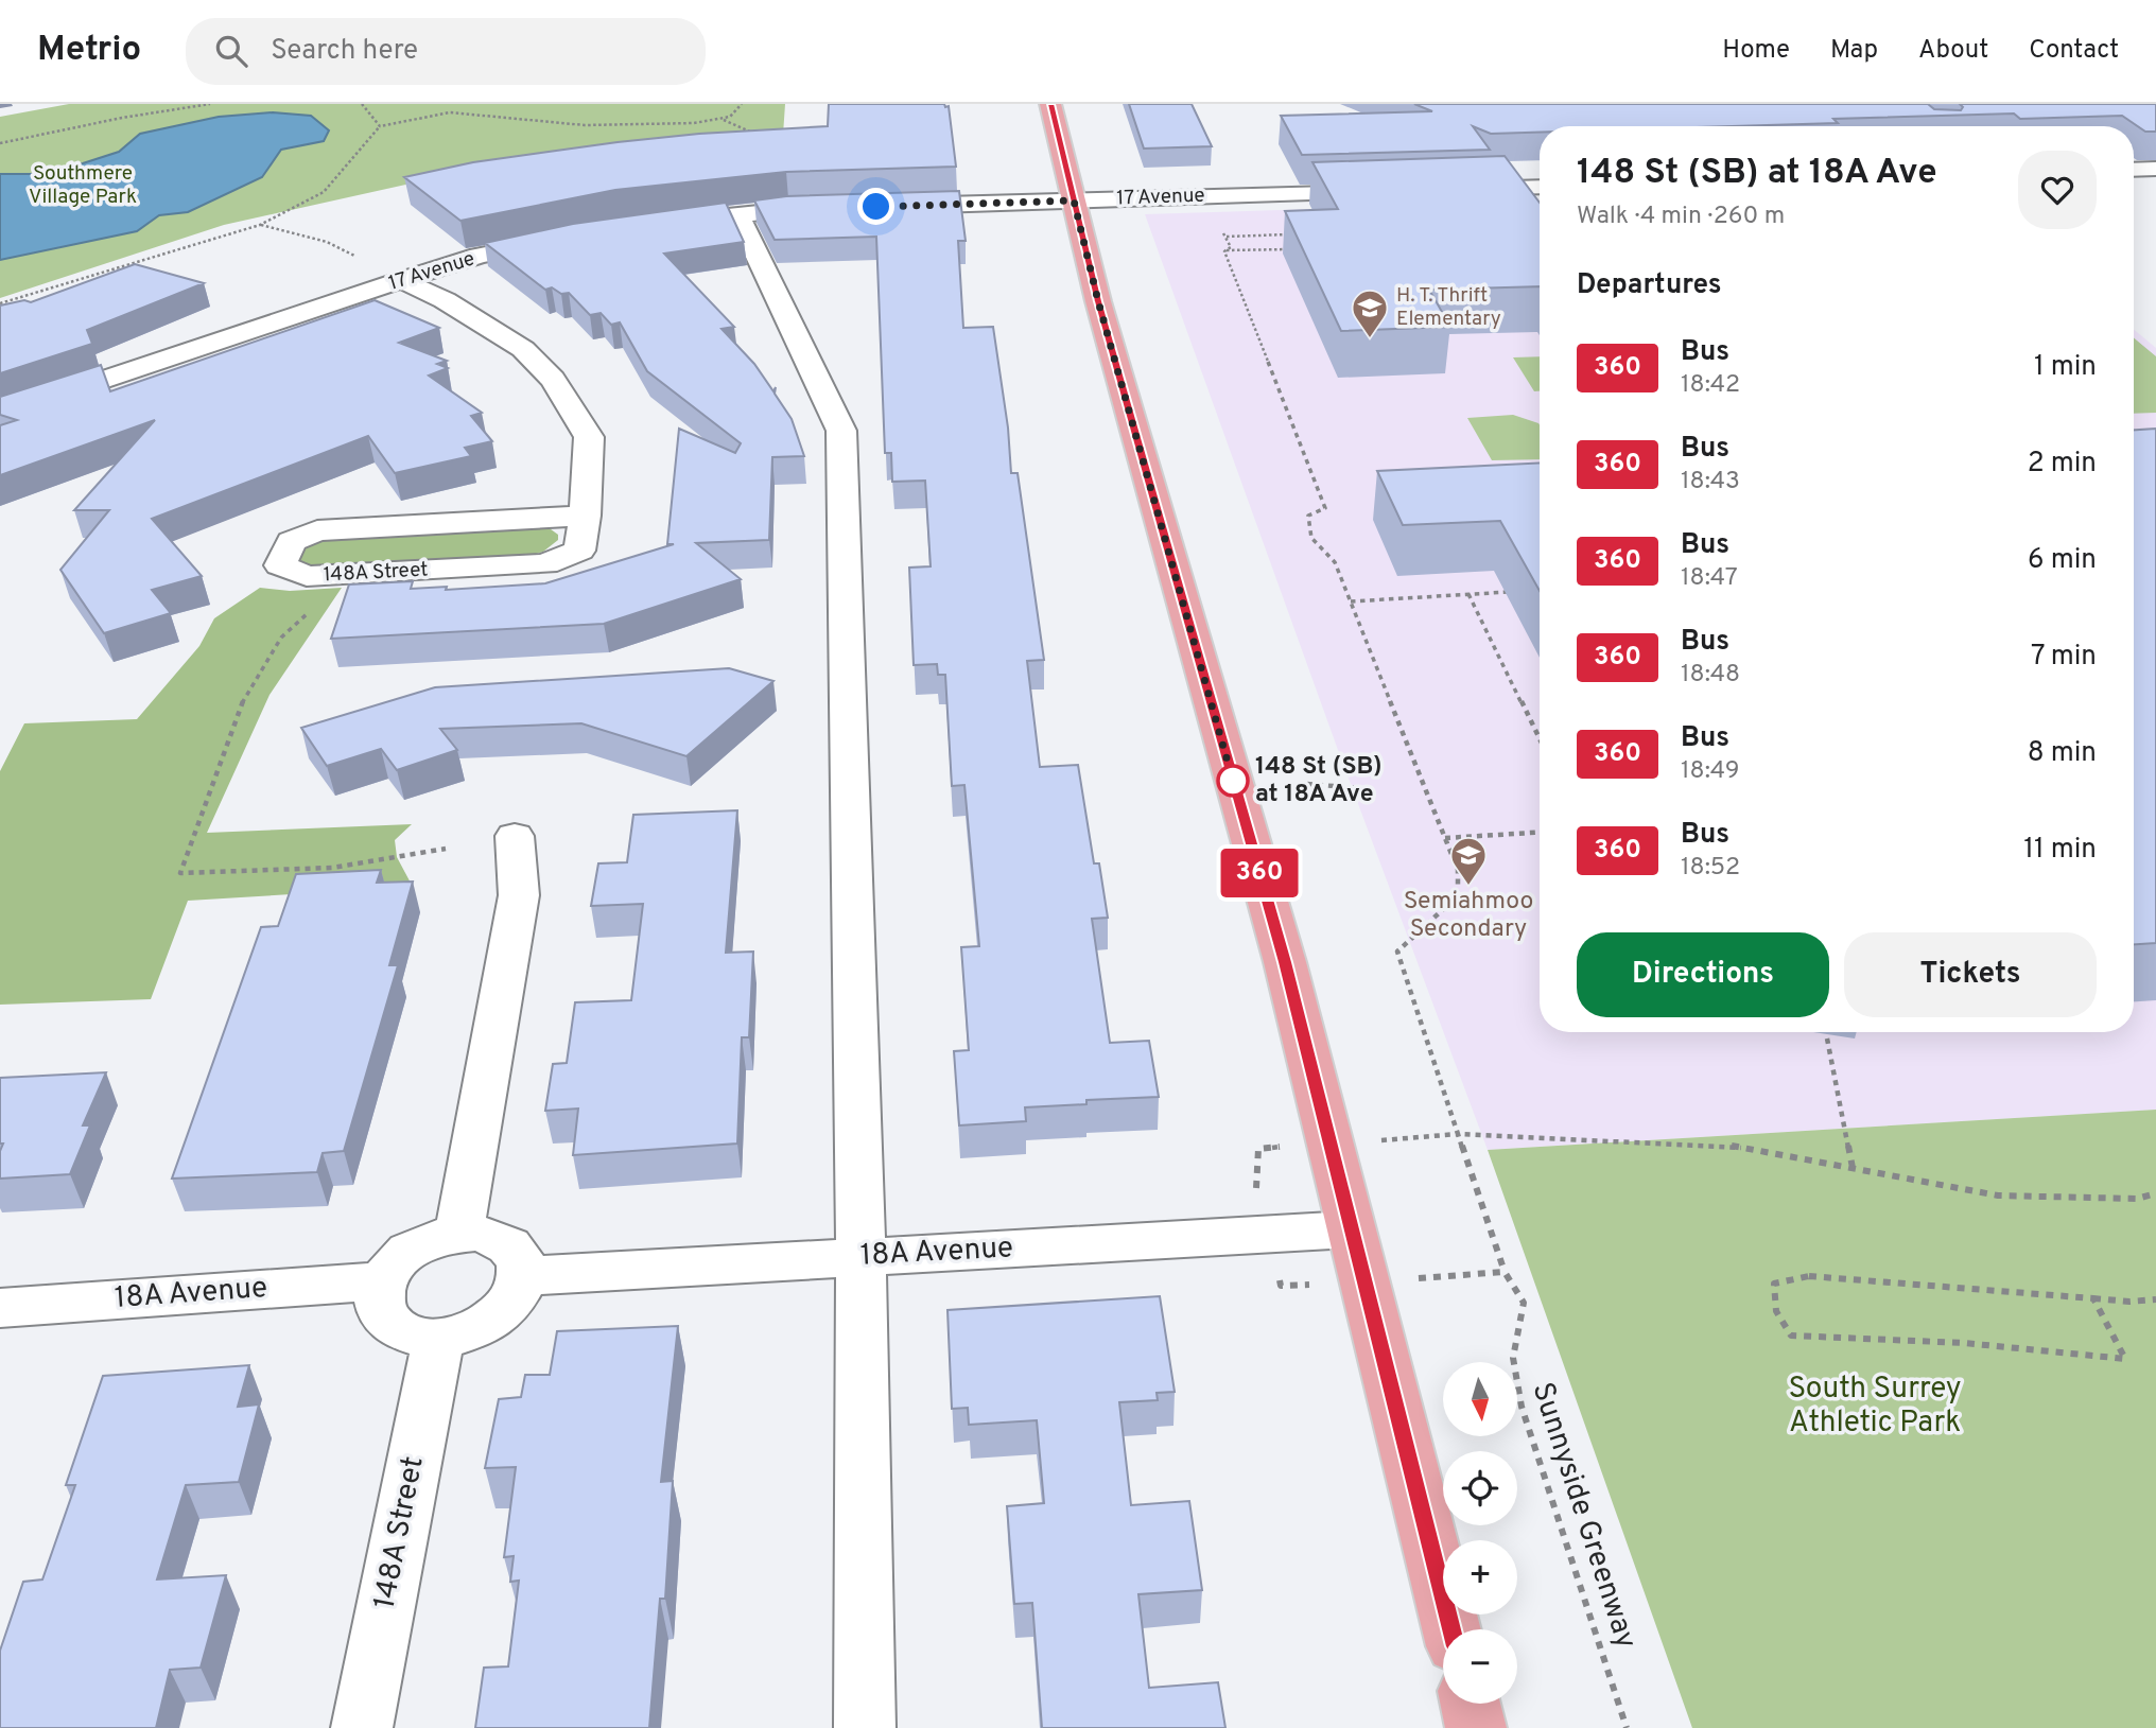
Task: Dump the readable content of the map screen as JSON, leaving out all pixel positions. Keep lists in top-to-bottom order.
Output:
{
  "streets": {
    "street": ["17 Avenue", "148A Street", "18A Avenue"],
    "path": ["Sunnyside Greenway"]
  },
  "crossings": [
    ["17 Avenue", "148A Street"],
    ["148A Street", "18A Avenue"]
  ],
  "parks": ["Southmere Village Park", "South Surrey Athletic Park"],
  "places": {
    "school or university": ["H. T. Thrift Elementary", "Semiahmoo Secondary"],
    "other": ["148 St (SB) at 18A Ave"]
  },
  "lines": ["bus line 360"],
  "north": "bottom",
  "page": {
    "header": "Metrio",
    "search": "Search here",
    "nav": [
      "Home",
      "Map",
      "About",
      "Contact"
    ],
    "on_map": "360",
    "heading": [
      ["148 St (SB) at 18A Ave", "Walk · 4 min · 260 m"],
      "Departures"
    ],
    "list": [
      {
        "mark": "360",
        "name": "Bus",
        "note": "18:42",
        "value": "1 min"
      },
      {
        "mark": "360",
        "name": "Bus",
        "note": "18:43",
        "value": "2 min"
      },
      {
        "mark": "360",
        "name": "Bus",
        "note": "18:47",
        "value": "6 min"
      },
      {
        "mark": "360",
        "name": "Bus",
        "note": "18:48",
        "value": "7 min"
      },
      {
        "mark": "360",
        "name": "Bus",
        "note": "18:49",
        "value": "8 min"
      },
      {
        "mark": "360",
        "name": "Bus",
        "note": "18:52",
        "value": "11 min"
      }
    ],
    "buttons": ["Directions", "Tickets"],
    "map_buttons": ["+", "−"]
  }
}
